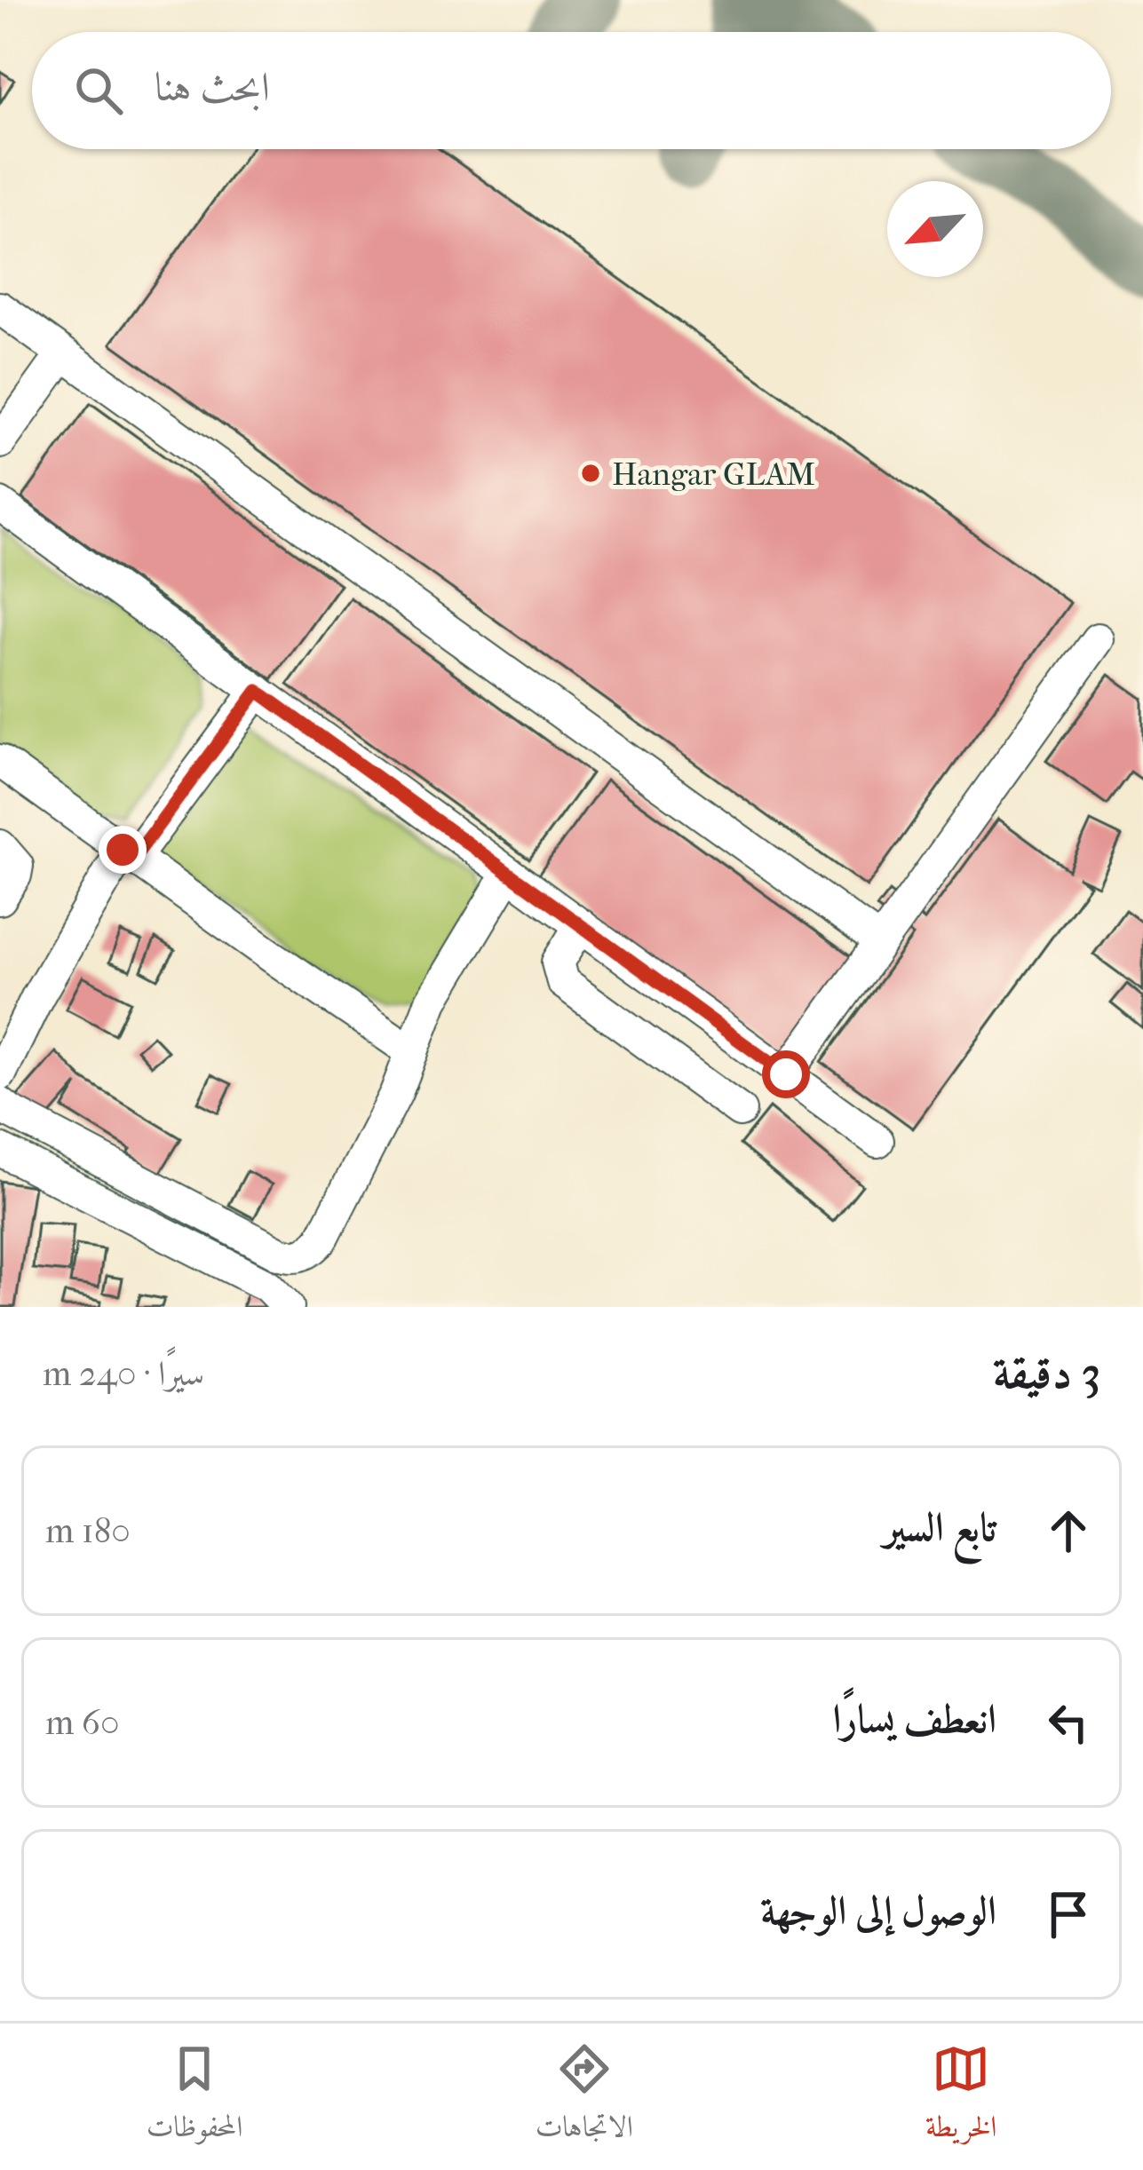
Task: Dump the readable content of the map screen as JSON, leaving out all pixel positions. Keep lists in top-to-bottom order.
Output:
{
  "places": ["Hangar GLAM"],
  "north": "bottom left",
  "page": {
    "search": "ابحث هنا",
    "heading": ["3 دقيقة", "سيرًا · 240 m"],
    "list": [
      ["تابع السير", "180 m"],
      ["انعطف يسارًا", "60 m"],
      "الوصول إلى الوجهة"
    ],
    "nav": ["الخريطة", "الاتجاهات", "المحفوظات"]
  }
}
